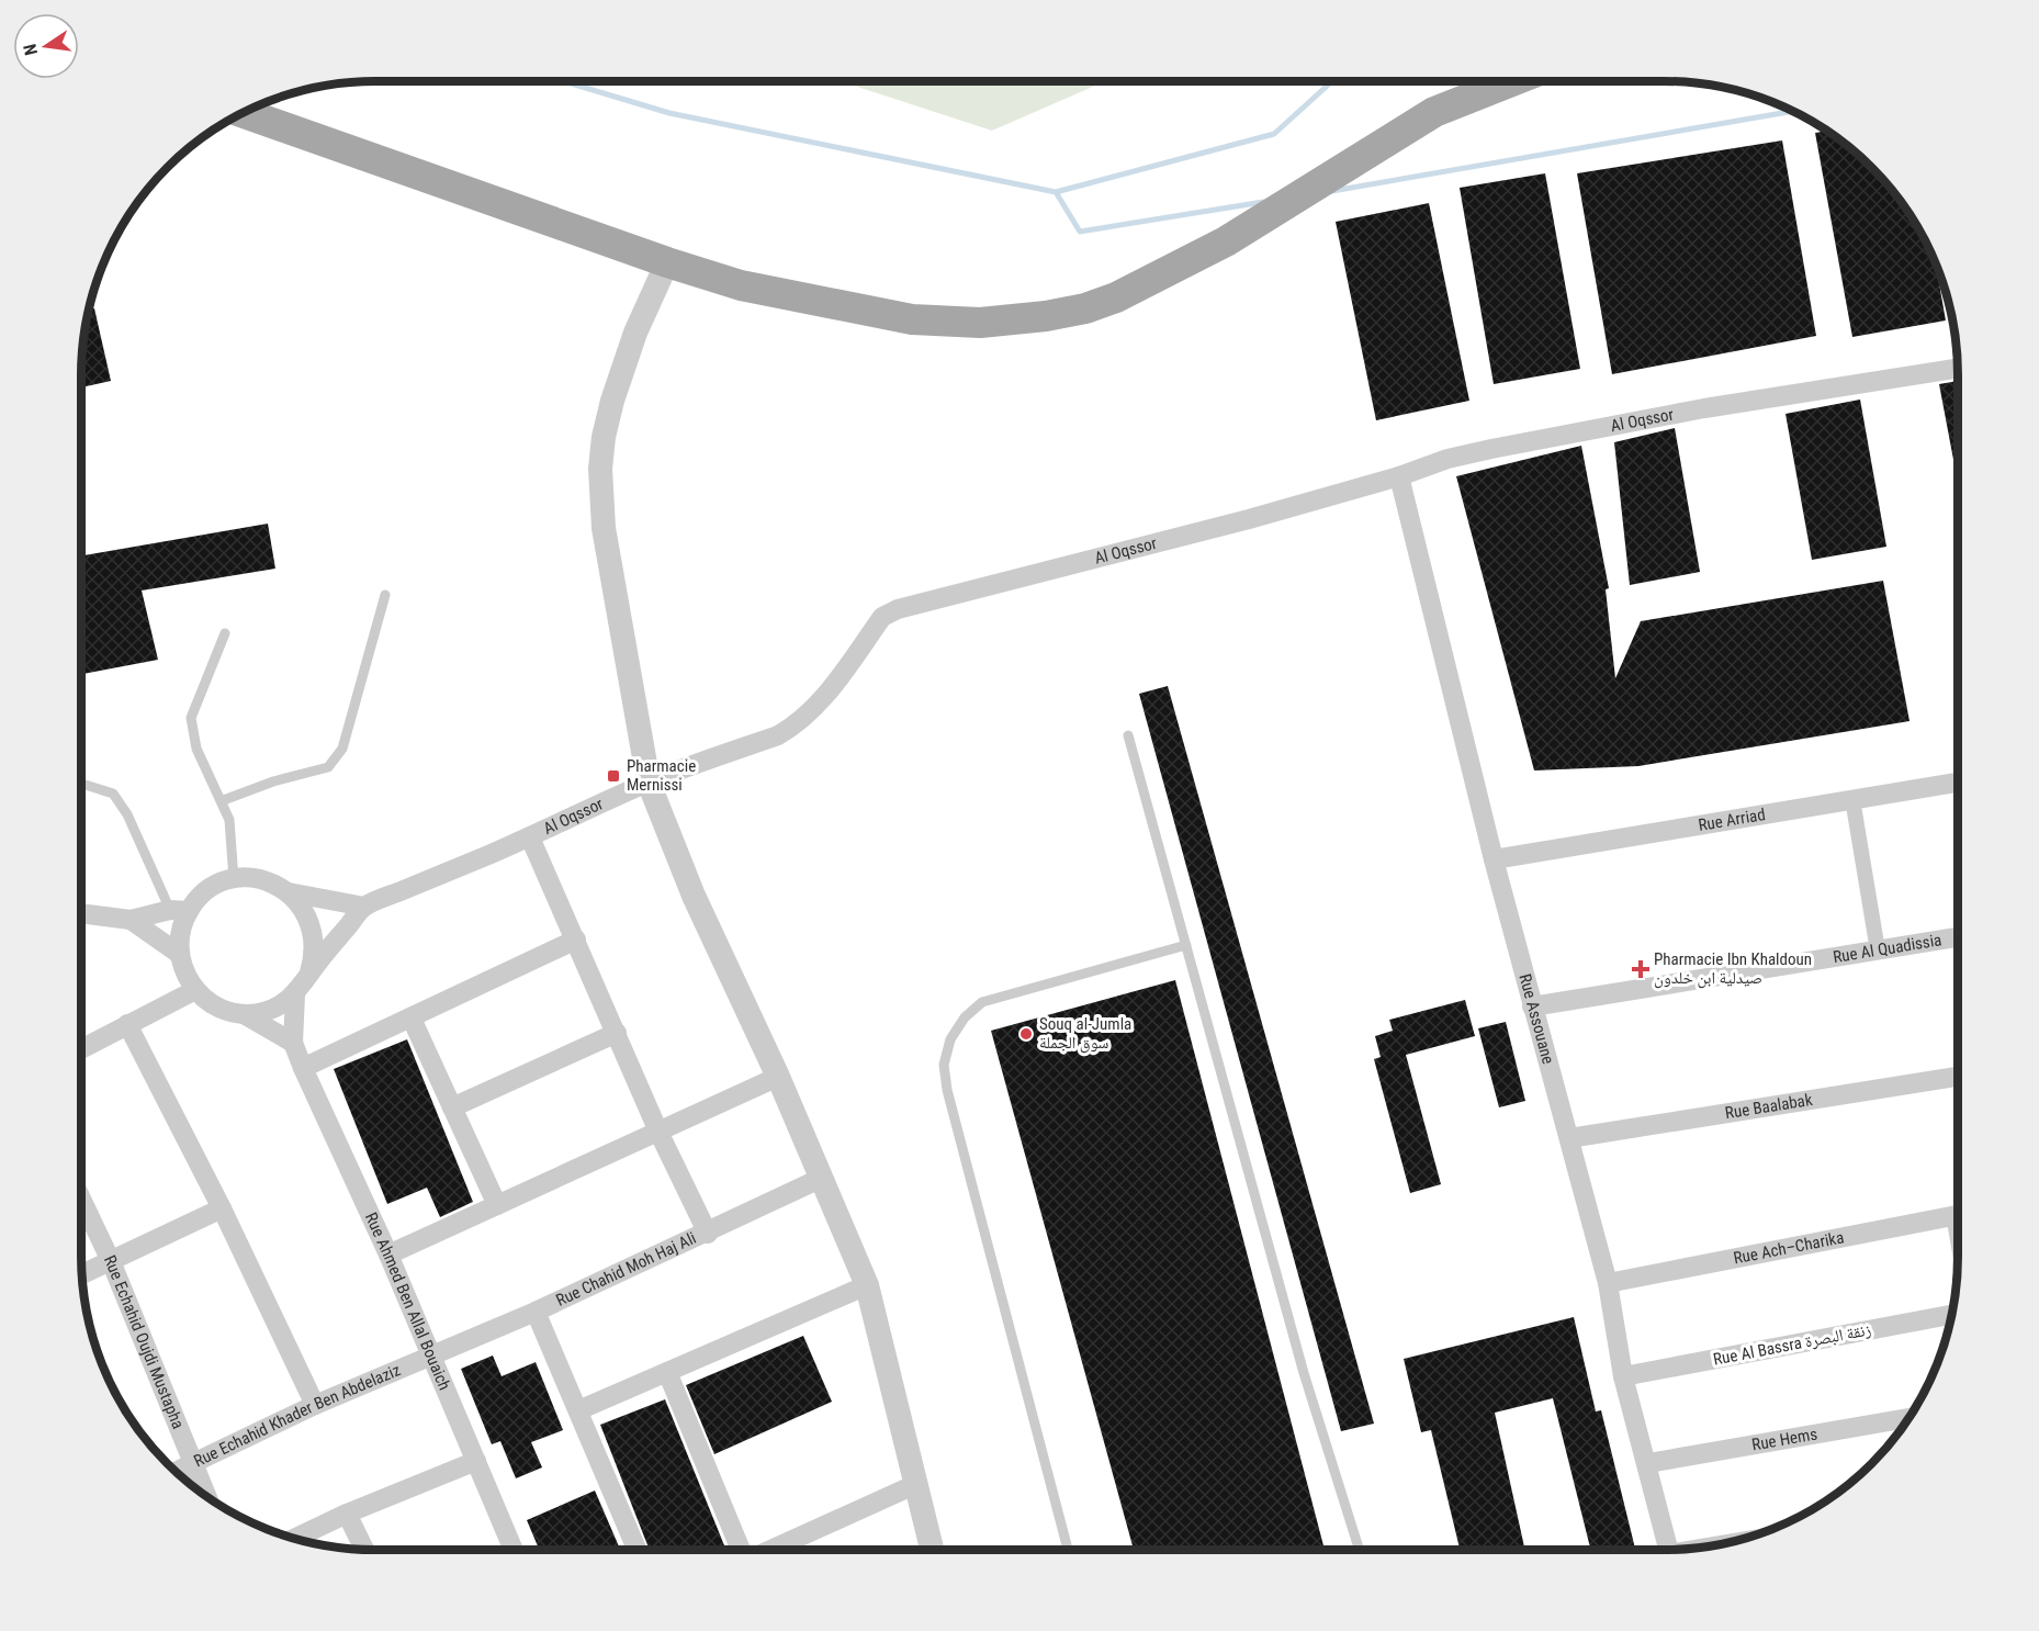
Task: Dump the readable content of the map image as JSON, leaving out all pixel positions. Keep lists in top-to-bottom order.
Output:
{
  "streets": {
    "street": [
      "Al Oqssor",
      "Rue Arriad",
      "Rue Al Quadissia",
      "Rue Assouane",
      "Rue Baalabak",
      "Rue Ach–Charika",
      "Rue Chahid Moh Haj Ali",
      "Rue Ahmed Ben Allal Bouaich",
      "Rue Echahid Oujdi Mustapha",
      "Rue Al Bassra زنقة البصرة",
      "Rue Echahid Khader Ben Abdelaziz",
      "Rue Hems"
    ]
  },
  "crossings": [
    ["Al Oqssor", "Rue Assouane"],
    ["Al Oqssor", "Rue Ahmed Ben Allal Bouaich"],
    ["Rue Arriad", "Rue Assouane"],
    ["Rue Al Quadissia", "Rue Assouane"],
    ["Rue Assouane", "Rue Baalabak"],
    ["Rue Assouane", "Rue Ach–Charika"],
    ["Rue Assouane", "Rue Al Bassra زنقة البصرة"],
    ["Rue Assouane", "Rue Hems"],
    ["Rue Chahid Moh Haj Ali", "Rue Ahmed Ben Allal Bouaich"],
    ["Rue Chahid Moh Haj Ali", "Rue Echahid Khader Ben Abdelaziz"],
    ["Rue Ahmed Ben Allal Bouaich", "Rue Echahid Khader Ben Abdelaziz"],
    ["Rue Echahid Oujdi Mustapha", "Rue Echahid Khader Ben Abdelaziz"]
  ],
  "places": {
    "transit": ["Pharmacie Mernissi"],
    "health": ["Pharmacie Ibn Khaldoun صيدلية ابن خلدون"],
    "other": ["Souq al-Jumla سوق الجملة"]
  },
  "north": "left"
}
